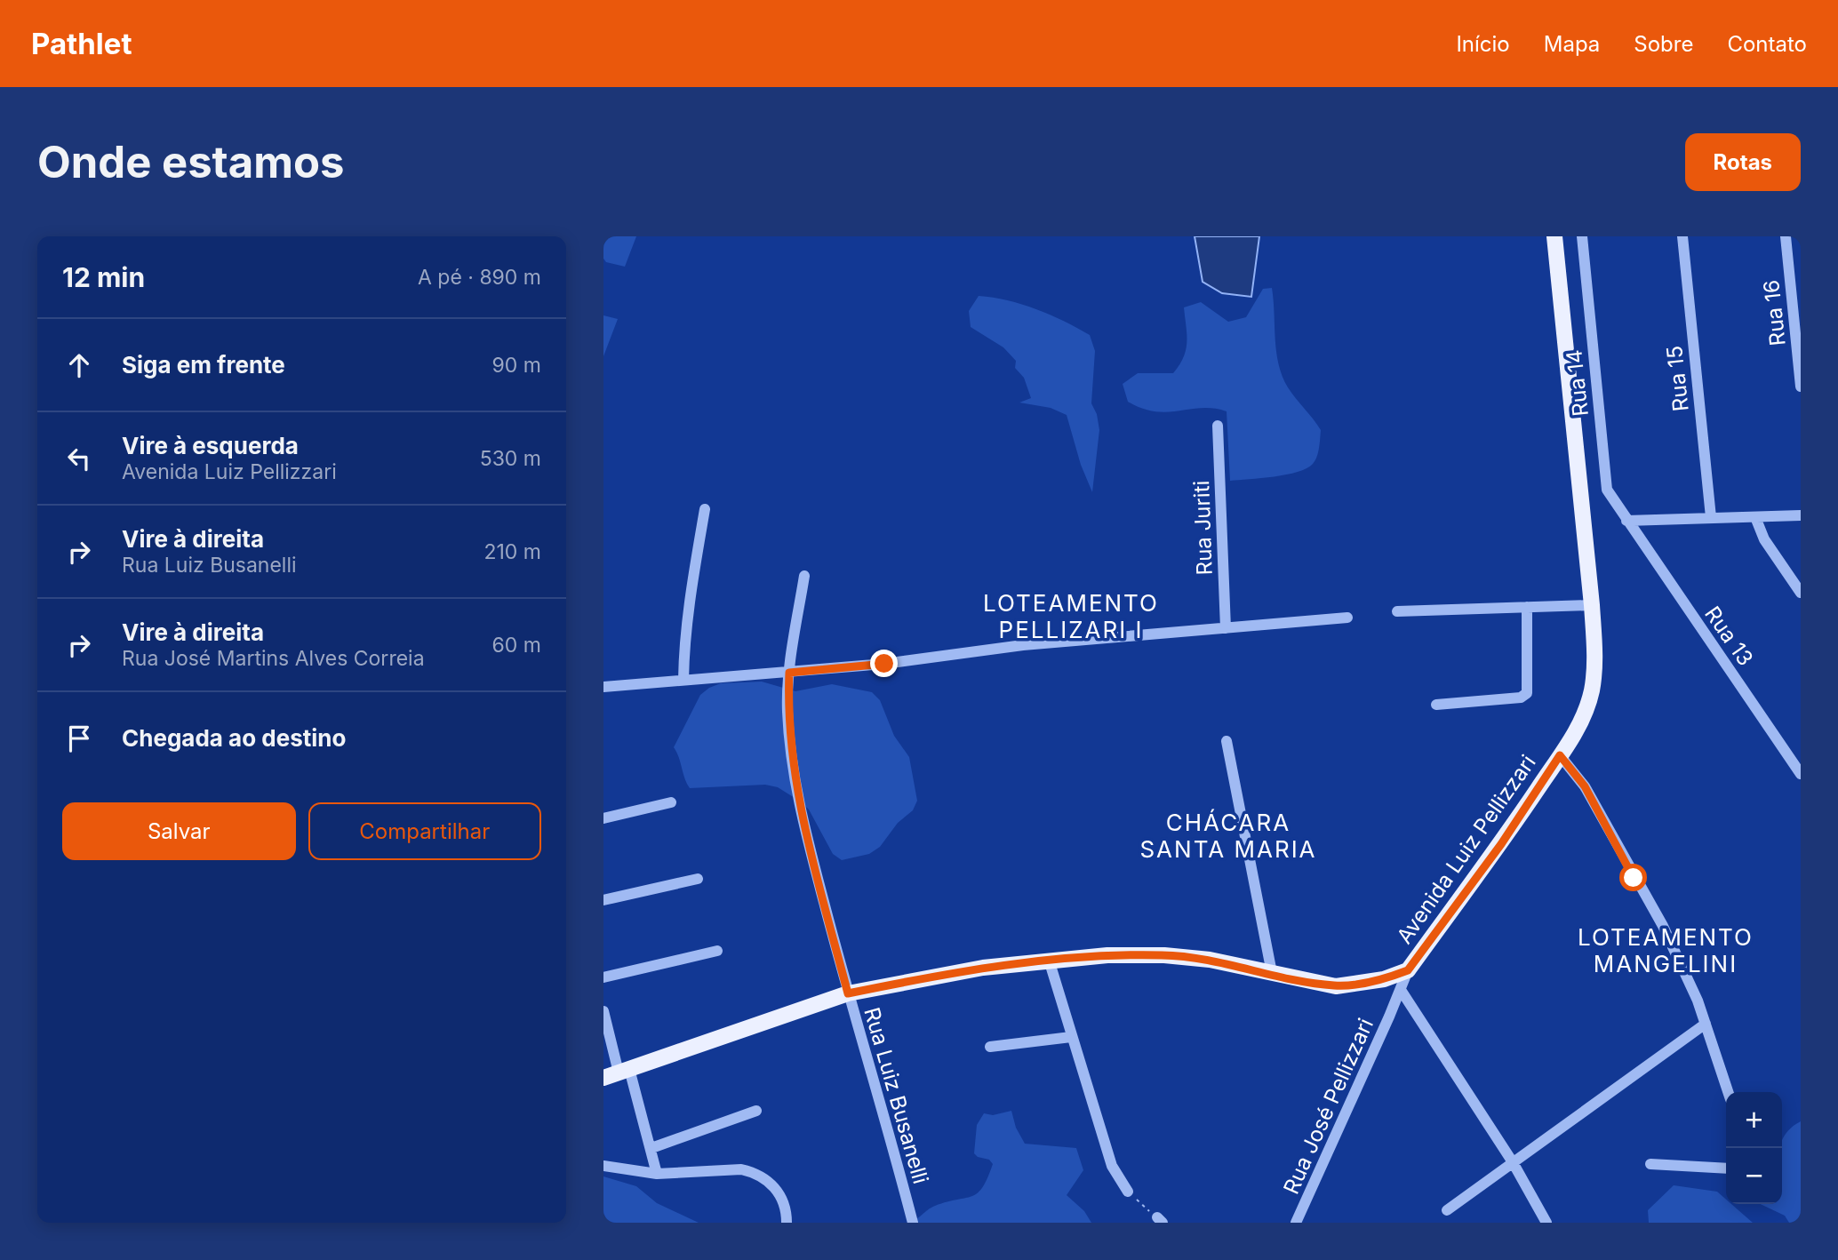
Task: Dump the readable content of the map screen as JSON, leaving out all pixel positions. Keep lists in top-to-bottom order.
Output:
{
  "streets": {
    "main road": ["Avenida Luiz Pellizzari"],
    "street": [
      "Rua 16",
      "Rua 15",
      "Rua 14",
      "Rua Juriti",
      "Rua 13",
      "Rua Luiz Busanelli",
      "Rua José Pellizzari"
    ]
  },
  "crossings": [
    ["Rua 14", "Rua 13"],
    ["Avenida Luiz Pellizzari", "Rua Luiz Busanelli"],
    ["Avenida Luiz Pellizzari", "Rua José Pellizzari"]
  ],
  "districts": ["LOTEAMENTO PELLIZARI I", "CHÁCARA SANTA MARIA", "LOTEAMENTO MANGELINI"],
  "page": {
    "header": "Pathlet",
    "nav": [
      "Início",
      "Mapa",
      "Sobre",
      "Contato"
    ],
    "buttons": [
      "Rotas",
      ["Salvar", "Compartilhar"]
    ],
    "title": "Onde estamos",
    "heading": ["12 min", "A pé · 890 m"],
    "list": [
      ["Siga em frente", "90 m"],
      ["Vire à esquerda", "Avenida Luiz Pellizzari", "530 m"],
      ["Vire à direita", "Rua Luiz Busanelli", "210 m"],
      ["Vire à direita", "Rua José Martins Alves Correia", "60 m"],
      "Chegada ao destino"
    ],
    "map_buttons": ["+", "−"]
  }
}
